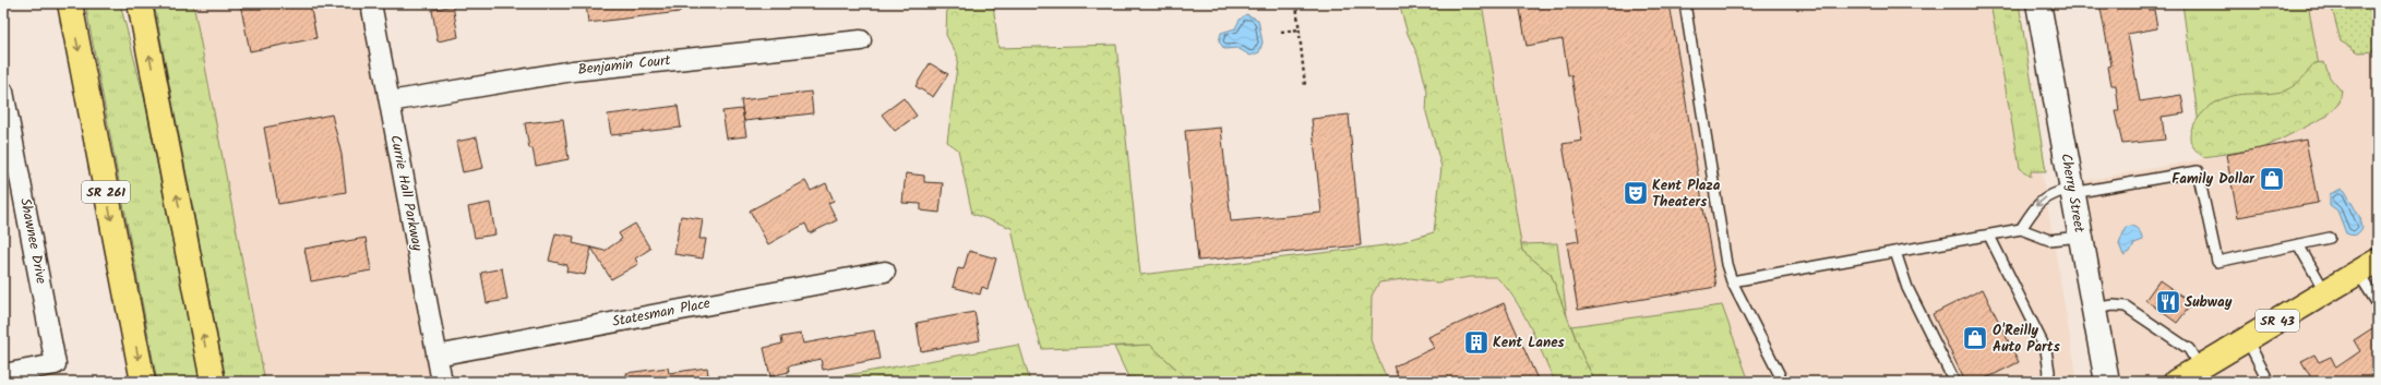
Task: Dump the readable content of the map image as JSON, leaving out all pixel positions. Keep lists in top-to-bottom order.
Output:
{
  "streets": {
    "main road": ["SR 261", "SR 43"],
    "street": [
      "Benjamin Court",
      "Currie Hall Parkway",
      "Cherry Street",
      "Shawnee Drive",
      "Statesman Place"
    ]
  },
  "crossings": [
    ["Benjamin Court", "Currie Hall Parkway"],
    ["Currie Hall Parkway", "Statesman Place"]
  ],
  "places": {
    "shop": ["Family Dollar", "O'Reilly Auto Parts"],
    "theatre": ["Kent Plaza Theaters"],
    "restaurant": ["Subway"],
    "building": ["Kent Lanes"]
  }
}
